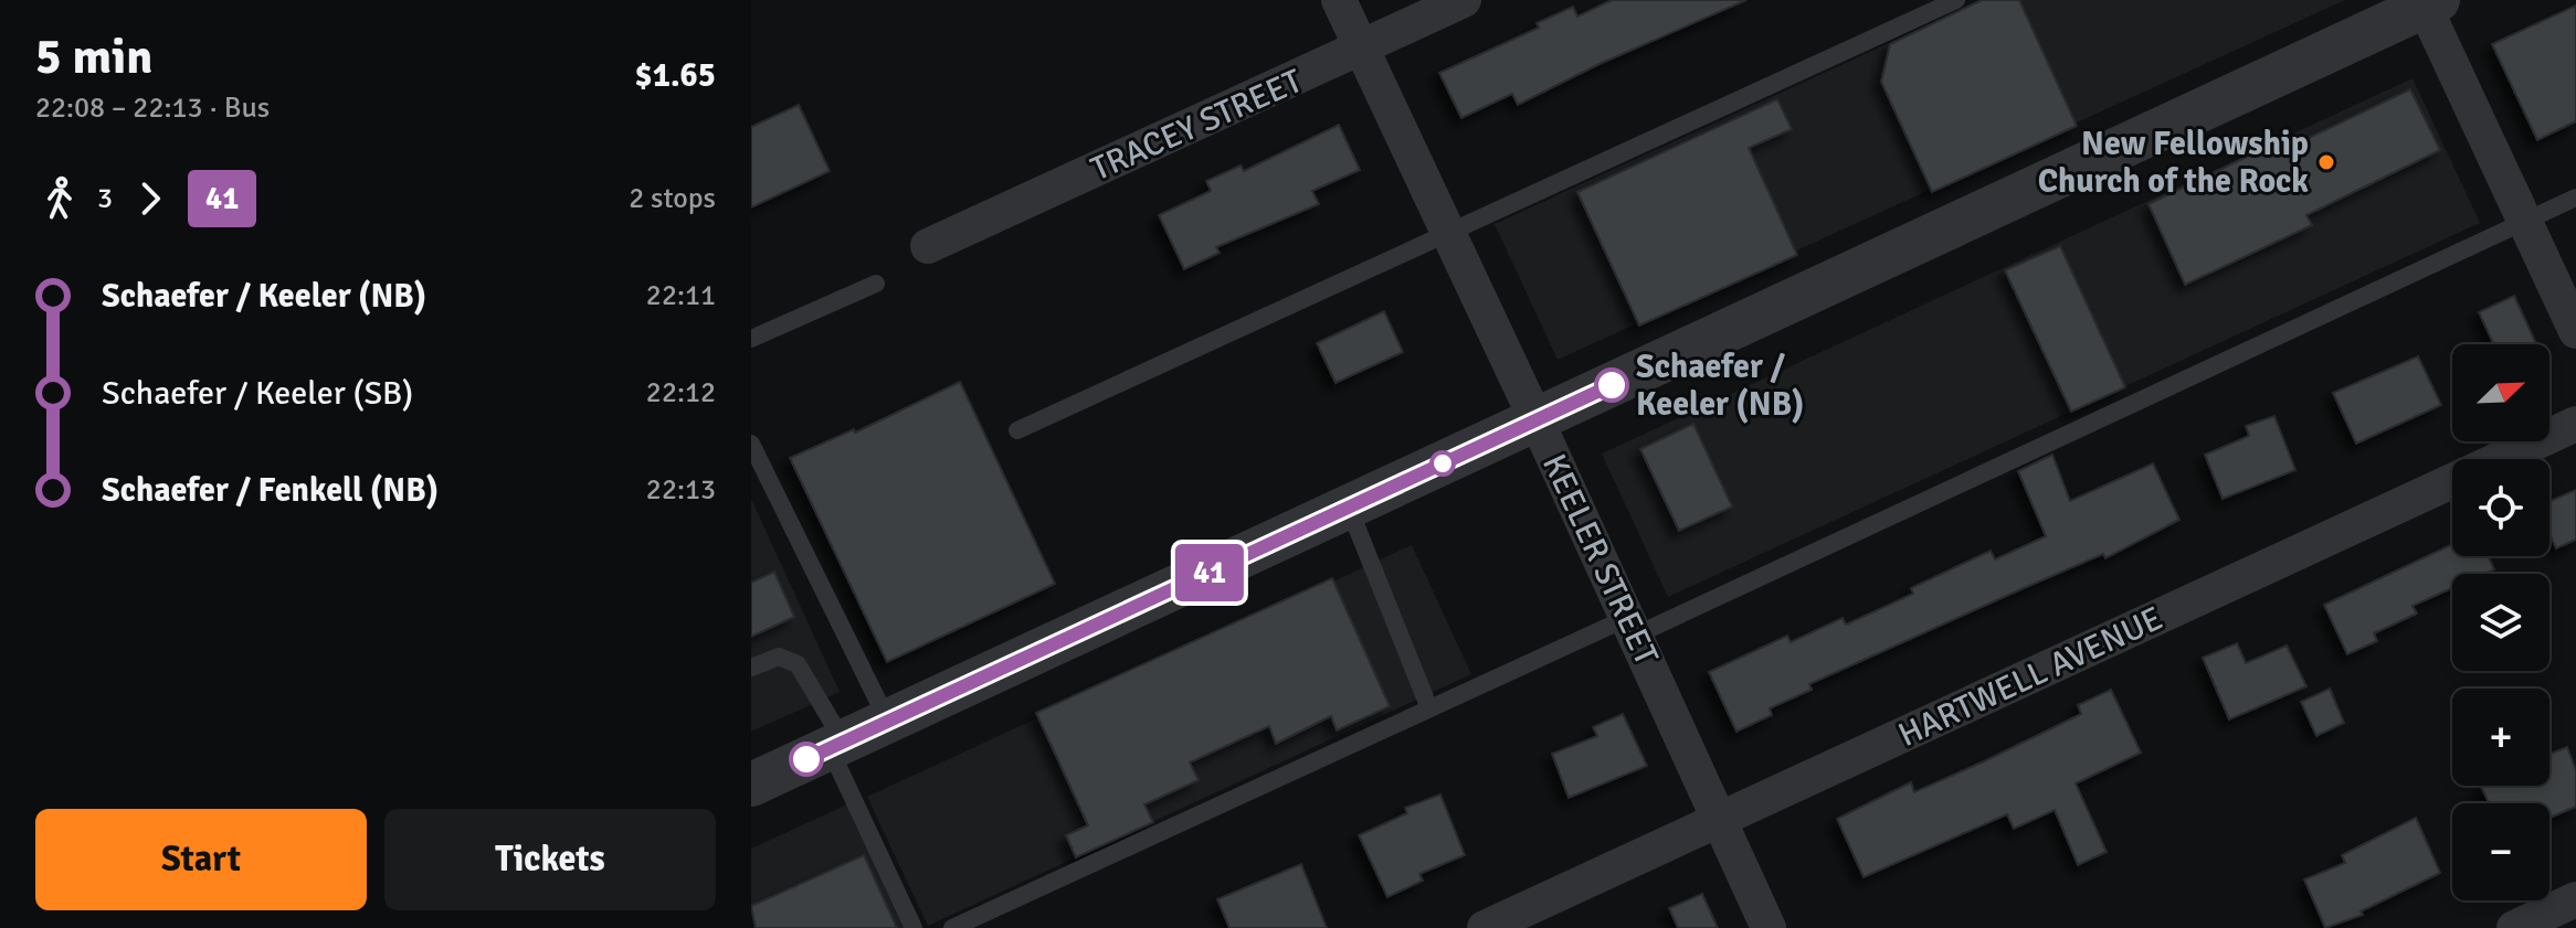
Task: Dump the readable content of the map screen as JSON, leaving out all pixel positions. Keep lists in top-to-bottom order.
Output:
{
  "streets": {
    "street": ["TRACEY STREET", "KEELER STREET", "HARTWELL AVENUE"]
  },
  "crossings": [
    ["TRACEY STREET", "KEELER STREET"],
    ["KEELER STREET", "HARTWELL AVENUE"]
  ],
  "places": ["New Fellowship Church of the Rock", "Schaefer / Keeler (NB)"],
  "lines": ["bus line 41"],
  "north": "top right",
  "page": {
    "heading": ["5 min", "22:08 – 22:13 · Bus", "$1.65"],
    "on_map": "41",
    "legs": ["3", "41", "2 stops"],
    "list": [
      {
        "name": "Schaefer / Keeler (NB)",
        "value": "22:11"
      },
      {
        "name": "Schaefer / Keeler (SB)",
        "value": "22:12"
      },
      {
        "name": "Schaefer / Fenkell (NB)",
        "value": "22:13"
      }
    ],
    "map_buttons": ["+", "−"],
    "buttons": ["Start", "Tickets"]
  }
}
